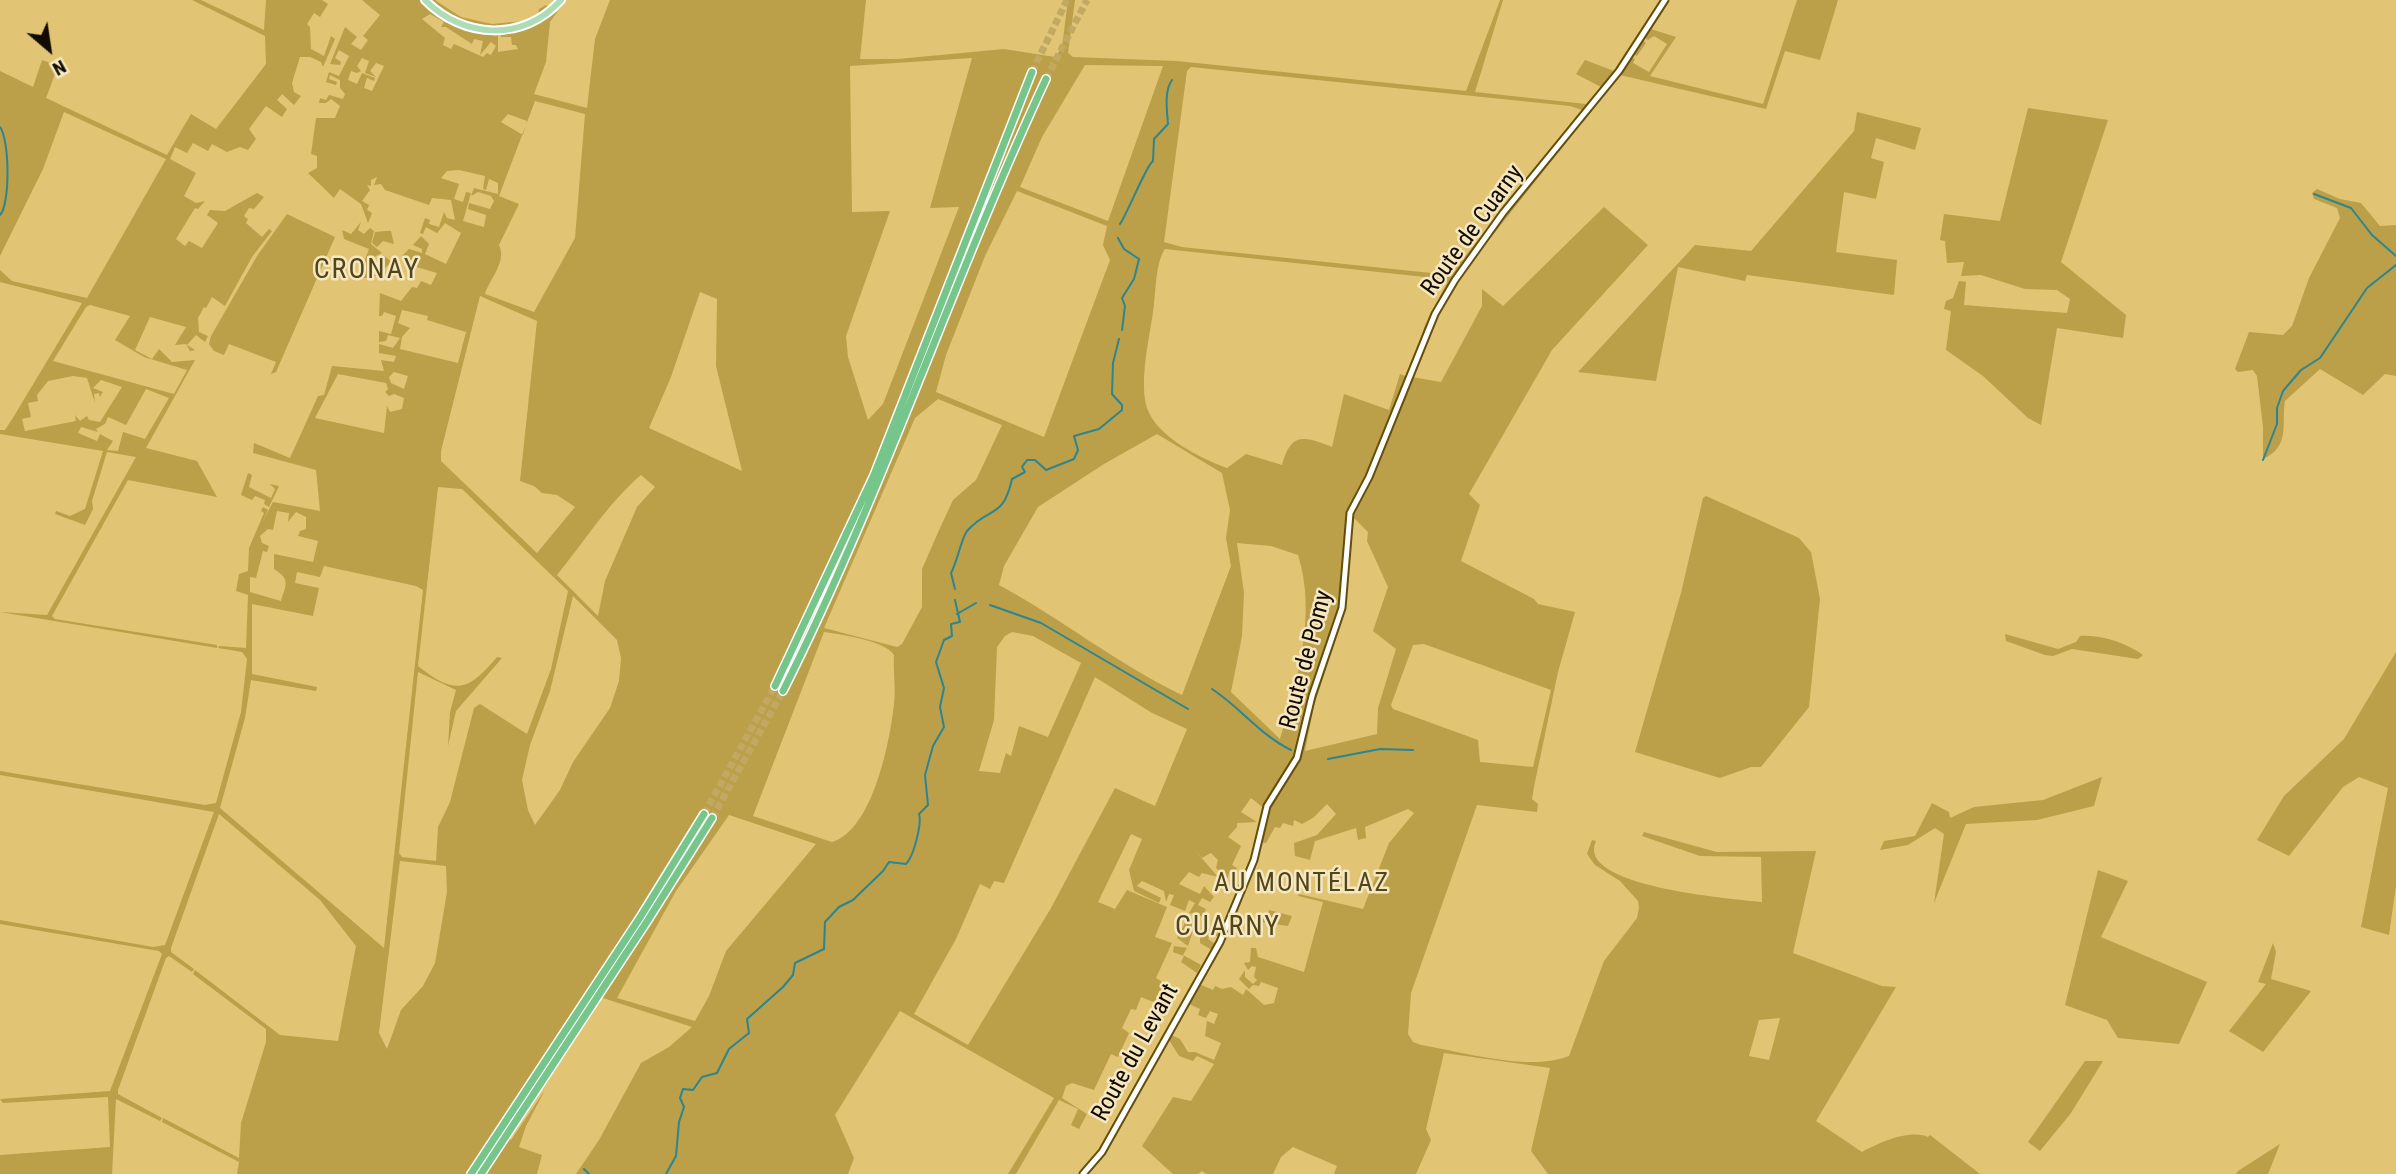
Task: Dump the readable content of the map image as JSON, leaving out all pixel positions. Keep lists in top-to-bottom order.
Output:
{
  "streets": {
    "street": ["Route de Cuarny", "Route de Pomy", "Route du Levant"]
  },
  "crossings": [
    ["Route de Cuarny", "Route de Pomy"],
    ["Route de Pomy", "Route du Levant"]
  ],
  "districts": ["CRONAY", "AU MONTÉLAZ", "CUARNY"],
  "north": "bottom right"
}
